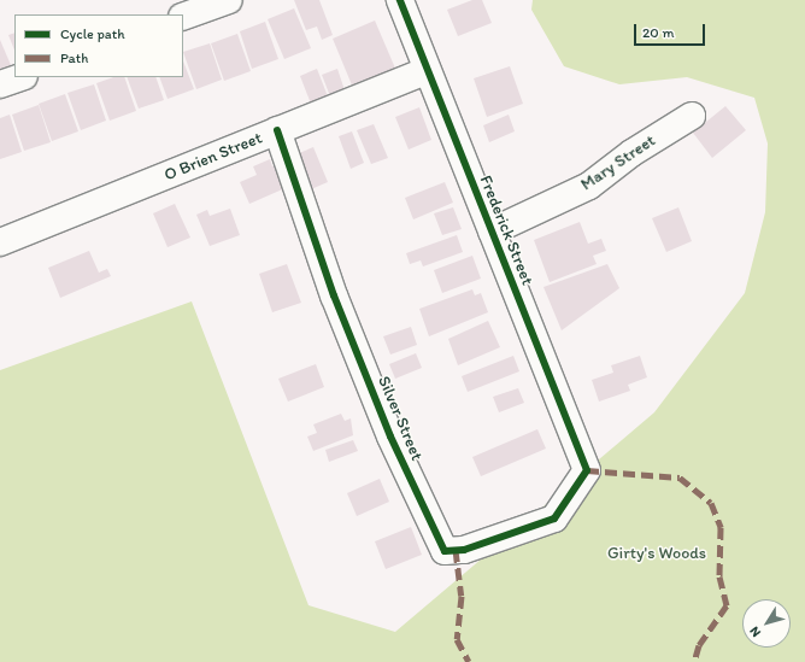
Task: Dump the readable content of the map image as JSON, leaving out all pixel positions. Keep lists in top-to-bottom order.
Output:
{
  "streets": {
    "street": [
      "O Brien Street",
      "Mary Street",
      "Frederick Street",
      "Silver Street"
    ]
  },
  "crossings": [
    ["O Brien Street", "Frederick Street"],
    ["O Brien Street", "Silver Street"],
    ["Mary Street", "Frederick Street"],
    ["Frederick Street", "Silver Street"]
  ],
  "parks": ["Girty's Woods"],
  "legend": ["Cycle path", "Path"],
  "scale_bar": "20 m",
  "north": "bottom left"
}
